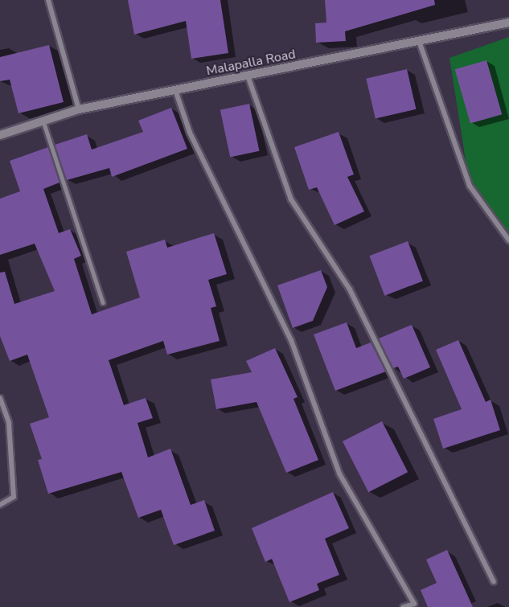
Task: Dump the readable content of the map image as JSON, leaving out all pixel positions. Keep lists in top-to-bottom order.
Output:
{
  "streets": {
    "street": ["Malapalla Road"]
  }
}
